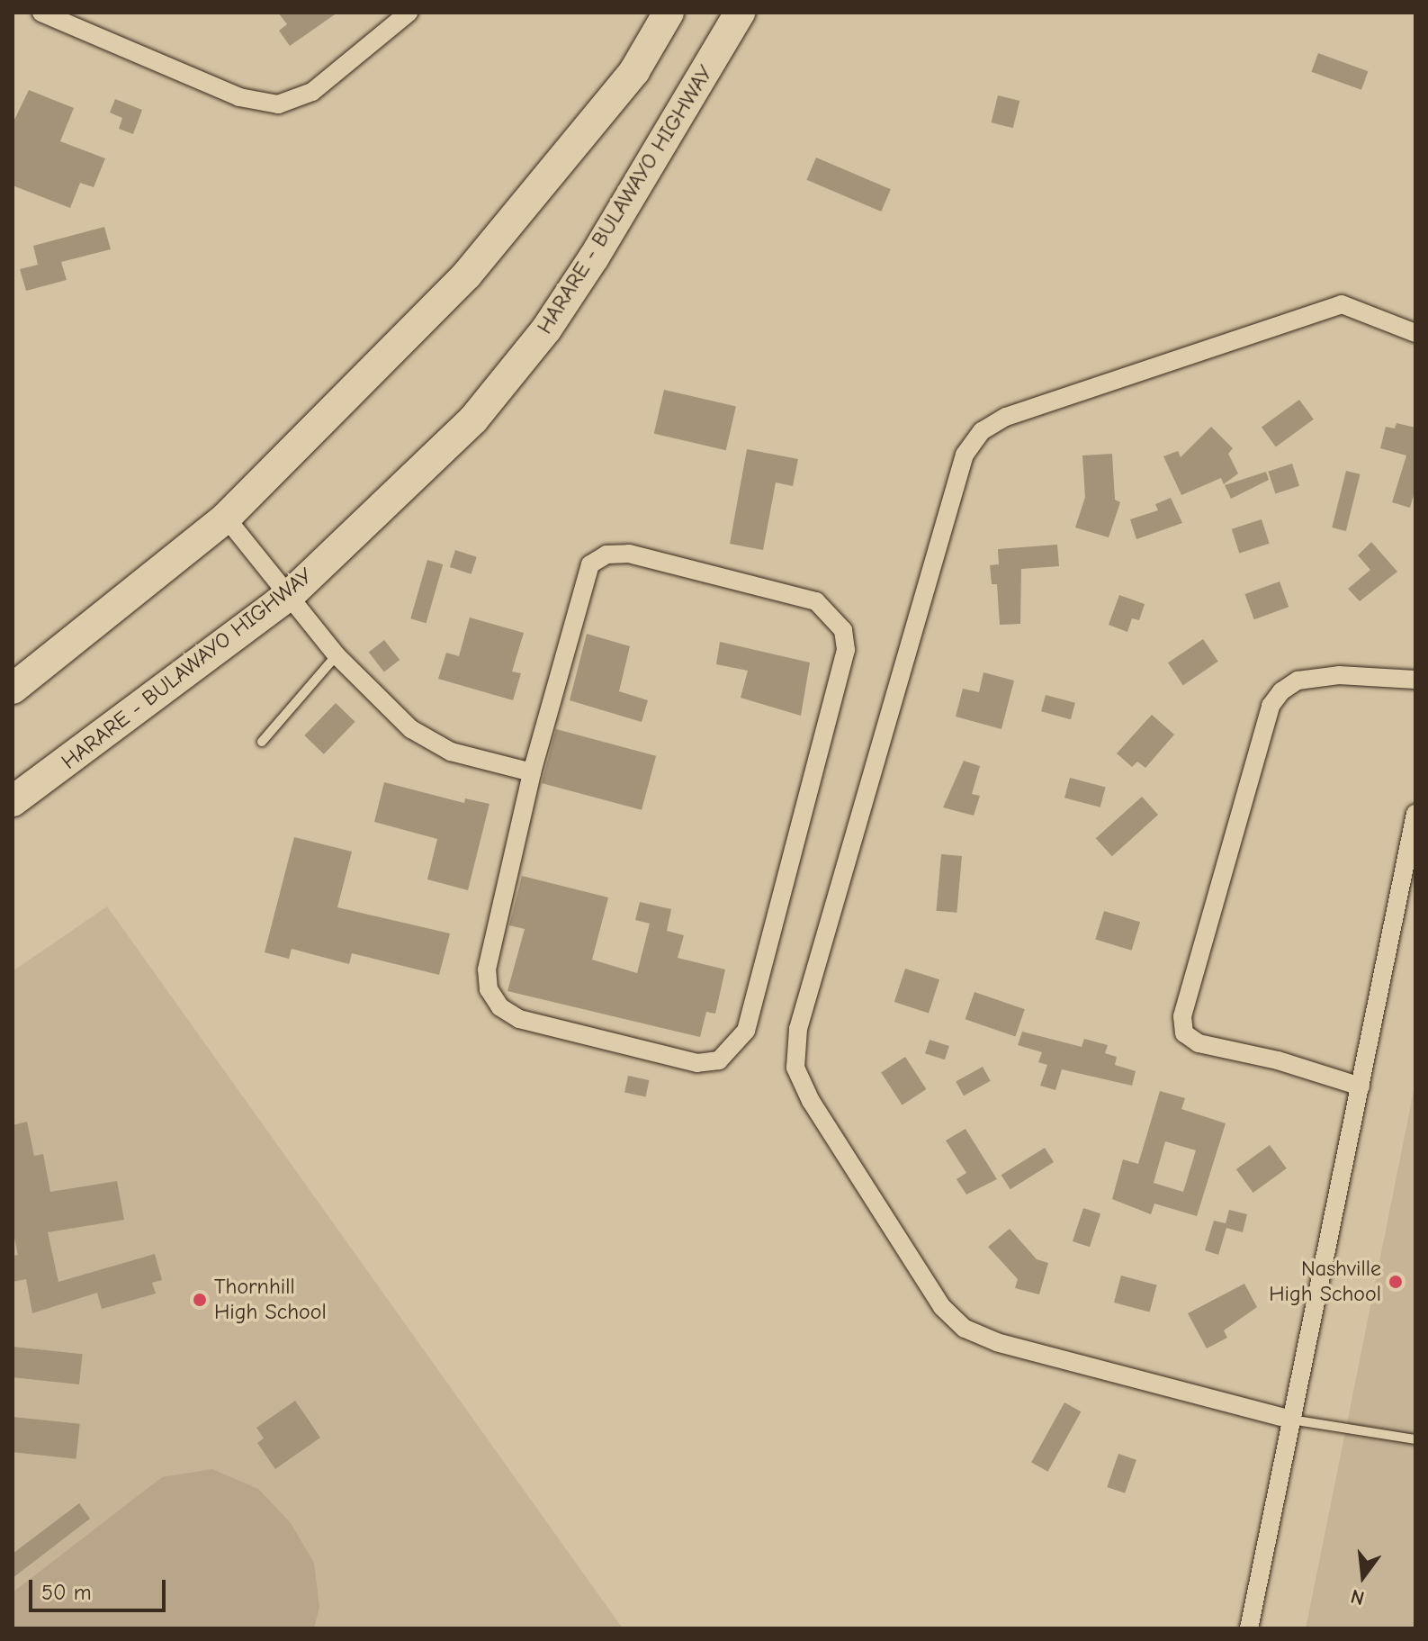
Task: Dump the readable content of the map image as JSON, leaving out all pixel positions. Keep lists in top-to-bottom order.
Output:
{
  "streets": {
    "highway": ["HARARE - BULAWAYO HIGHWAY"]
  },
  "places": ["Nashville High School", "Thornhill High School"],
  "scale_bar": "50 m",
  "north": "bottom"
}
